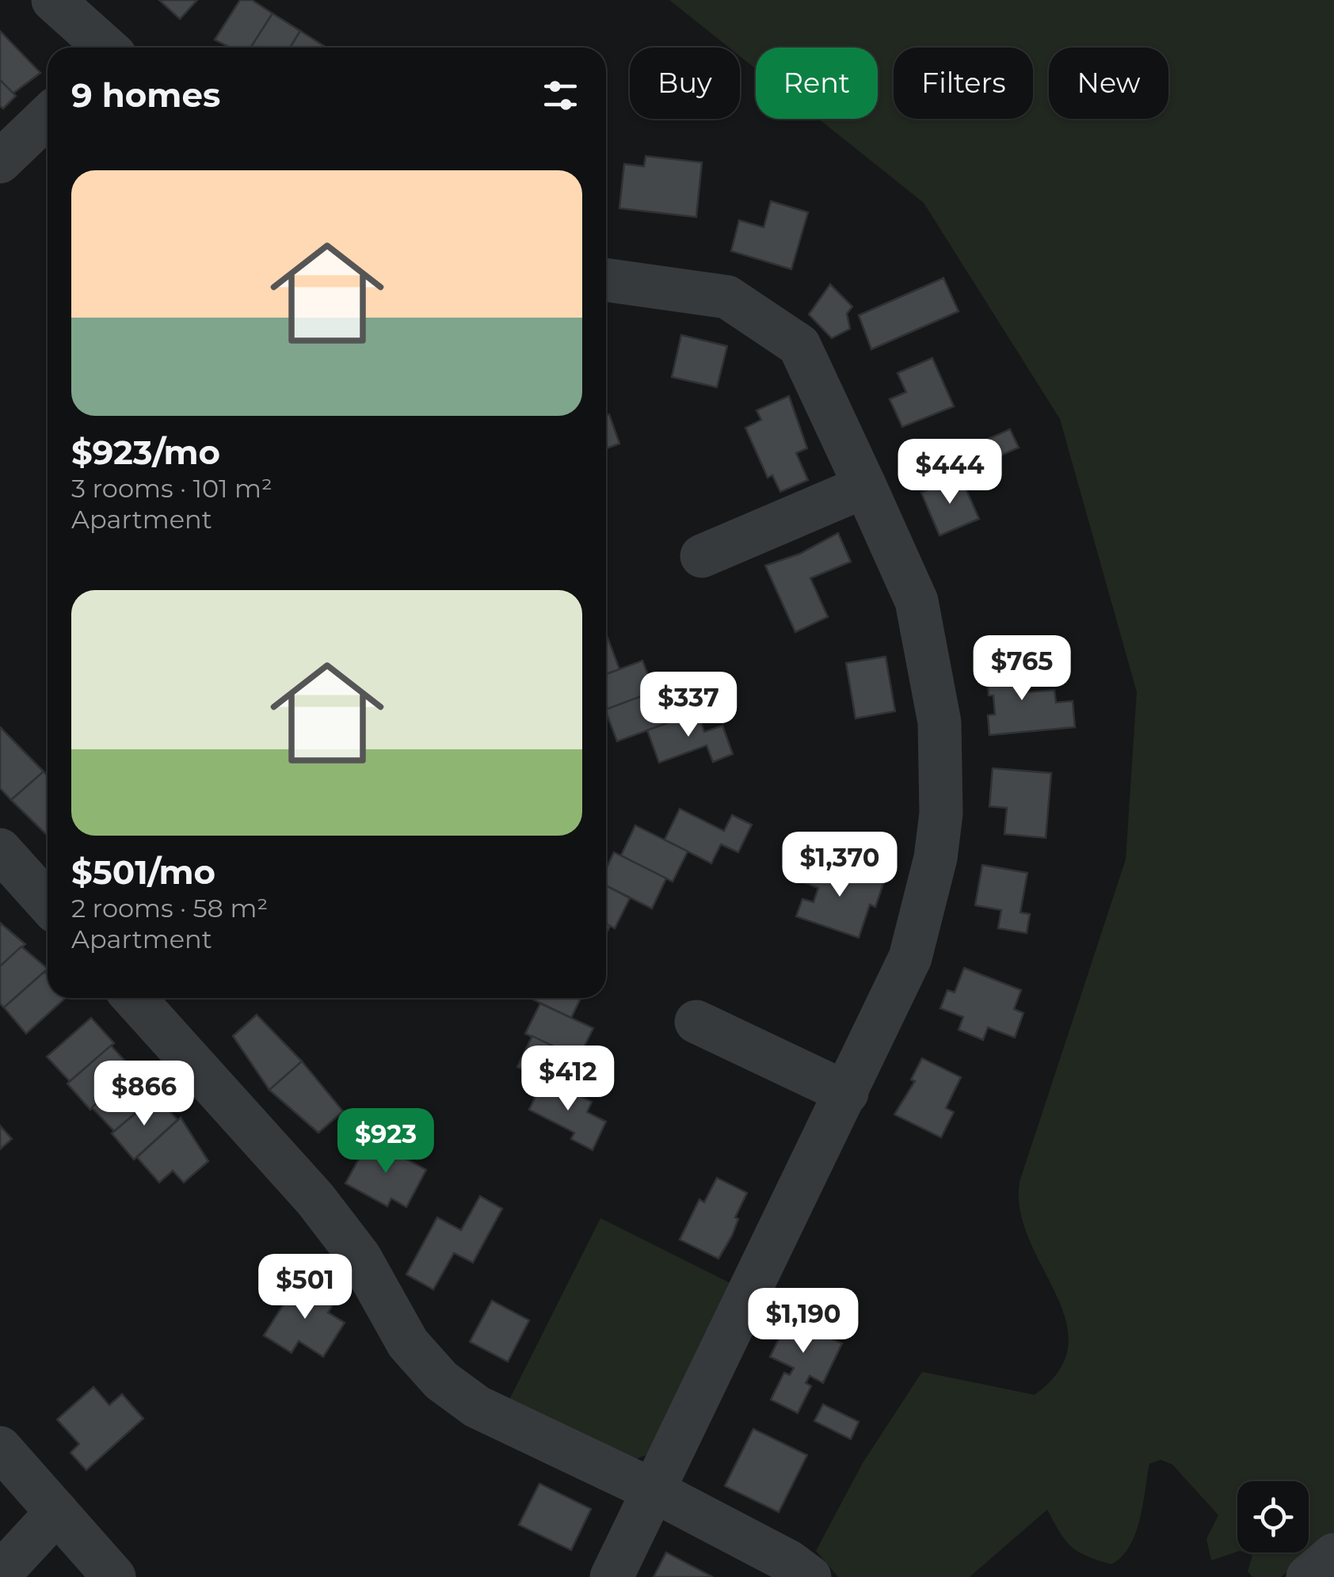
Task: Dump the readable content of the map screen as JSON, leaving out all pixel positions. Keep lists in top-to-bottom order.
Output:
{
  "page": {
    "chip": [
      "Buy",
      "Rent",
      "Filters",
      "New"
    ],
    "heading": "9 homes",
    "list": [
      {
        "name": "$923/mo",
        "note": "3 rooms · 101 m² · Apartment"
      },
      {
        "name": "$501/mo",
        "note": "2 rooms · 58 m² · Apartment"
      }
    ],
    "price": [
      "$444",
      "$765",
      "$337",
      "$1,370",
      "$412",
      "$866",
      "$923",
      "$501",
      "$1,190"
    ]
  }
}
